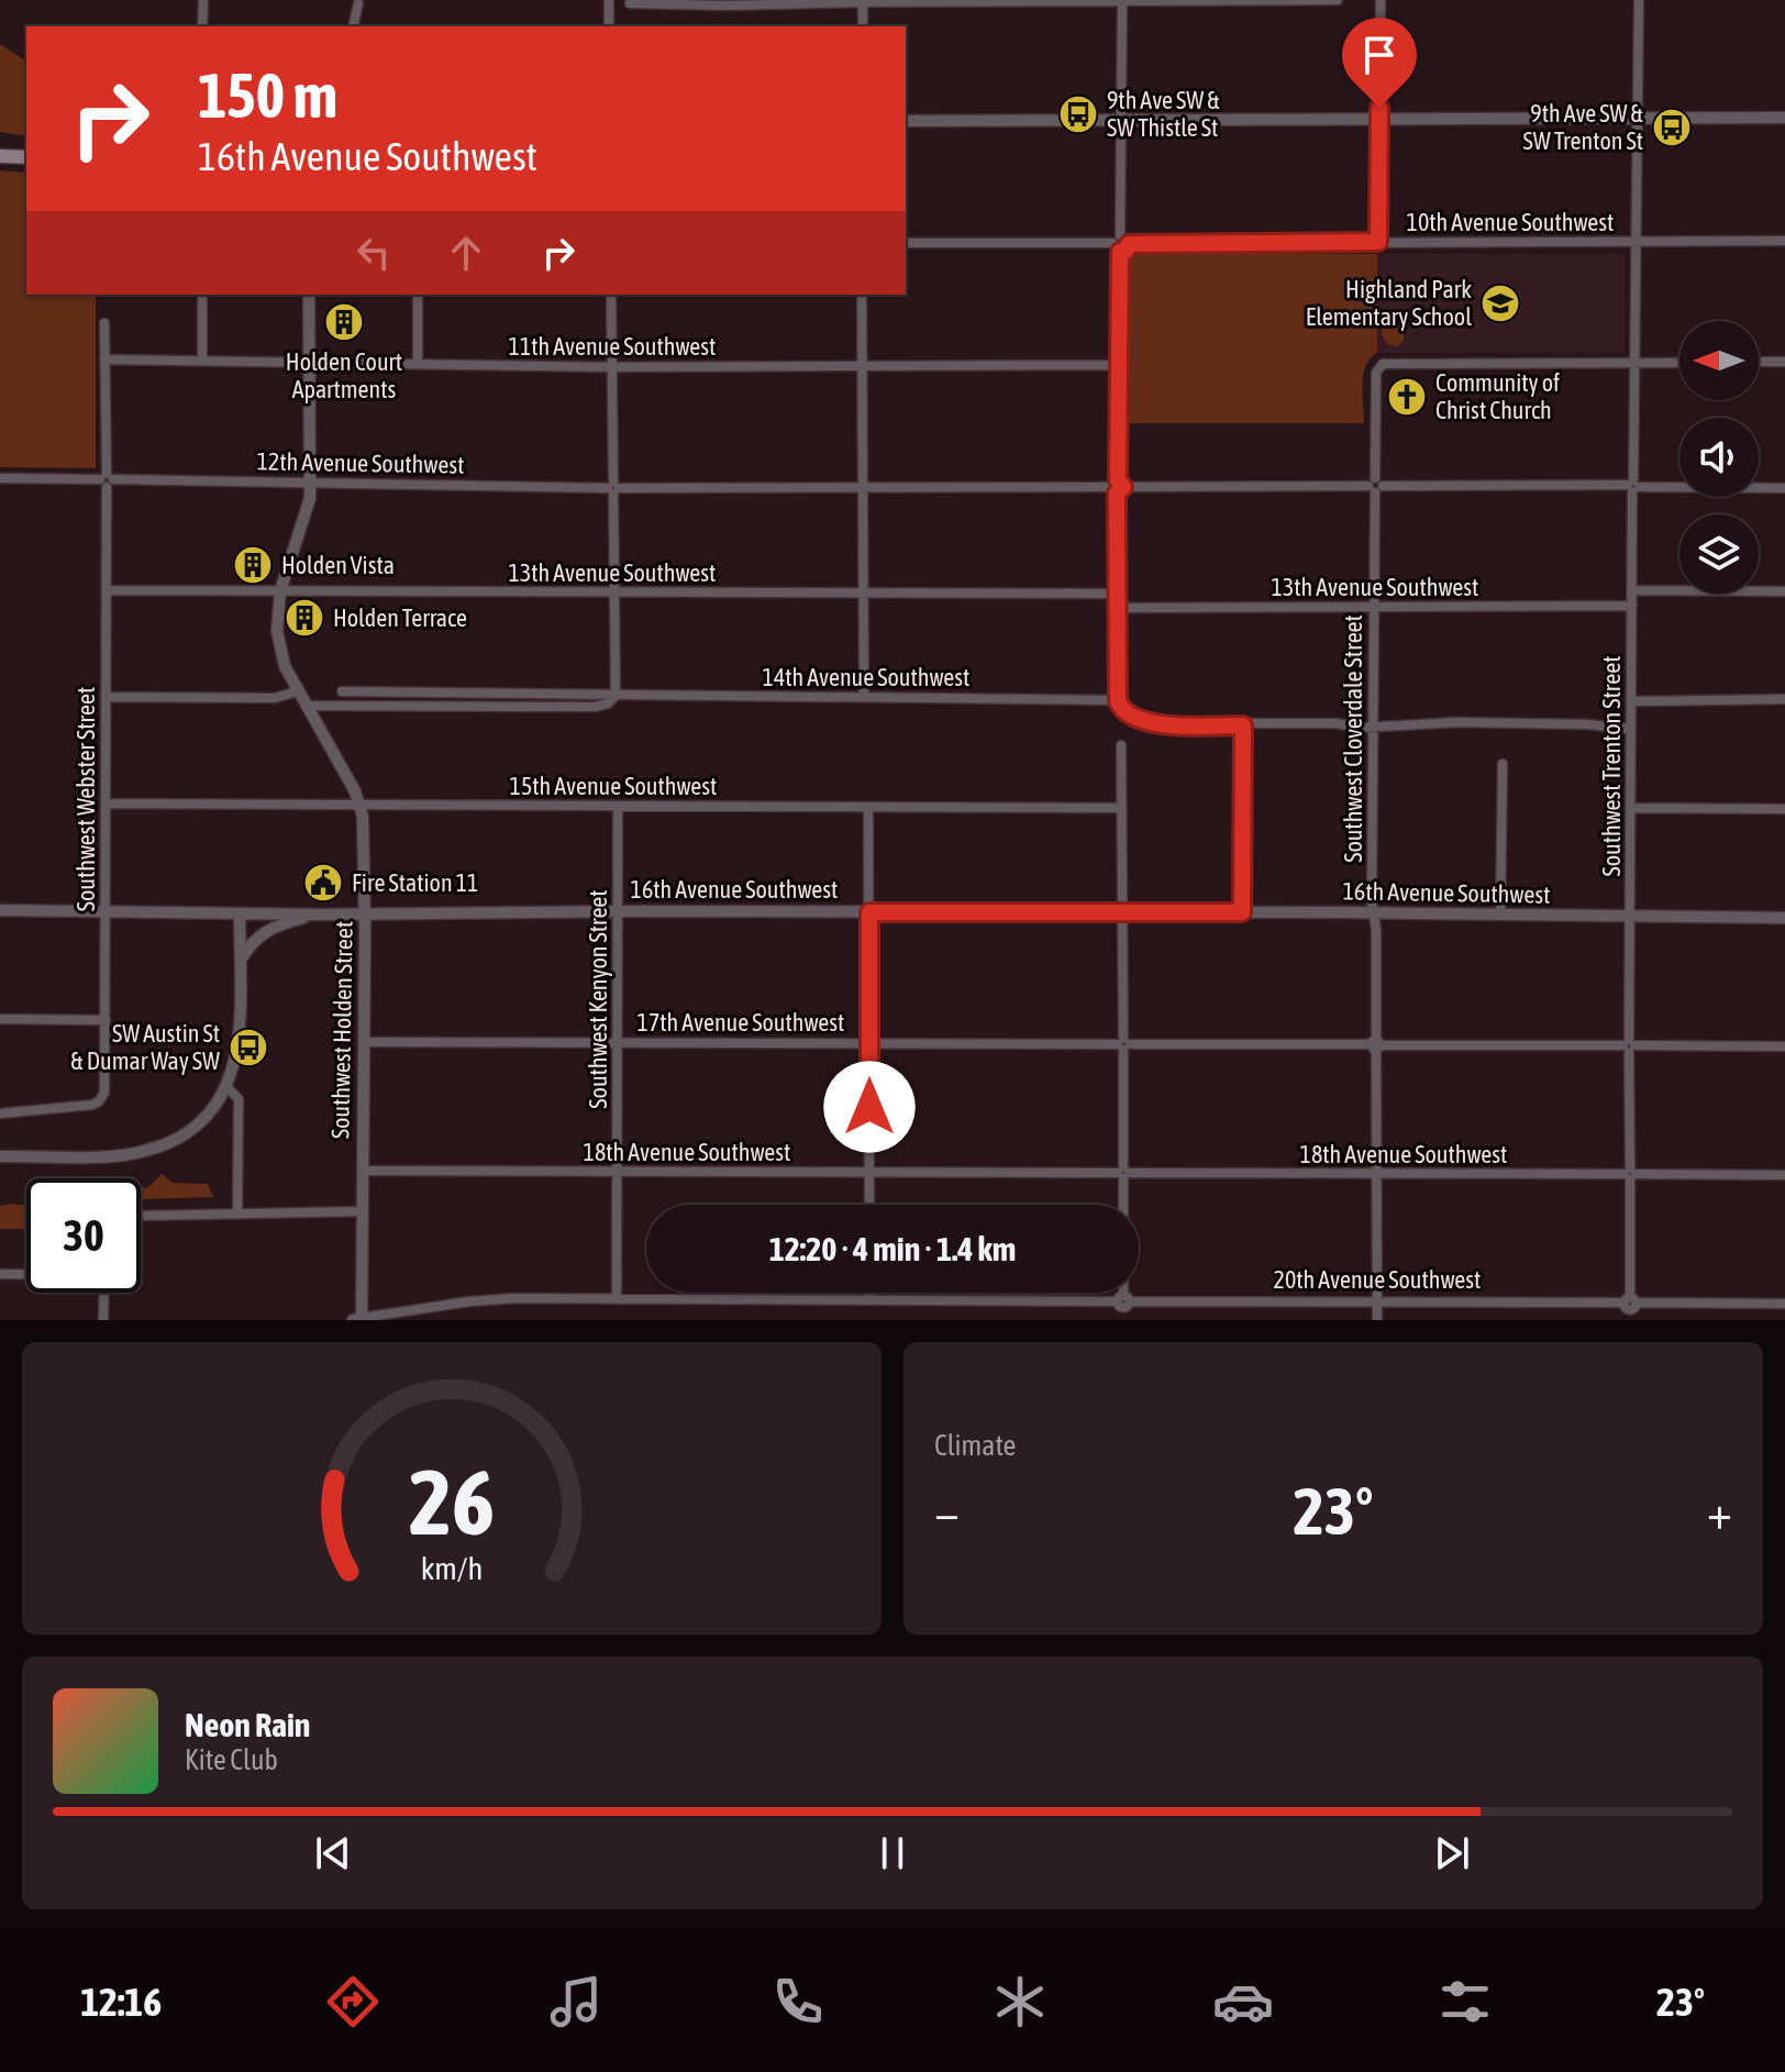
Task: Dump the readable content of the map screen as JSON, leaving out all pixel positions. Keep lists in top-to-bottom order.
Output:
{
  "streets": {
    "street": [
      "10th Avenue Southwest",
      "11th Avenue Southwest",
      "12th Avenue Southwest",
      "13th Avenue Southwest",
      "14th Avenue Southwest",
      "Southwest Cloverdale Street",
      "Southwest Trenton Street",
      "15th Avenue Southwest",
      "Southwest Webster Street",
      "16th Avenue Southwest",
      "Southwest Kenyon Street",
      "17th Avenue Southwest",
      "Southwest Holden Street",
      "18th Avenue Southwest",
      "20th Avenue Southwest"
    ]
  },
  "crossings": [
    ["10th Avenue Southwest", "Southwest Trenton Street"],
    ["11th Avenue Southwest", "Southwest Webster Street"],
    ["11th Avenue Southwest", "Southwest Holden Street"],
    ["12th Avenue Southwest", "Southwest Cloverdale Street"],
    ["12th Avenue Southwest", "Southwest Trenton Street"],
    ["12th Avenue Southwest", "Southwest Webster Street"],
    ["12th Avenue Southwest", "Southwest Holden Street"],
    ["13th Avenue Southwest", "Southwest Cloverdale Street"],
    ["13th Avenue Southwest", "Southwest Trenton Street"],
    ["13th Avenue Southwest", "Southwest Webster Street"],
    ["13th Avenue Southwest", "Southwest Holden Street"],
    ["14th Avenue Southwest", "Southwest Holden Street"],
    ["Southwest Cloverdale Street", "Southwest Trenton Street"],
    ["Southwest Cloverdale Street", "16th Avenue Southwest"],
    ["Southwest Cloverdale Street", "17th Avenue Southwest"],
    ["Southwest Cloverdale Street", "18th Avenue Southwest"],
    ["Southwest Cloverdale Street", "20th Avenue Southwest"],
    ["Southwest Trenton Street", "16th Avenue Southwest"],
    ["Southwest Trenton Street", "17th Avenue Southwest"],
    ["Southwest Trenton Street", "18th Avenue Southwest"],
    ["Southwest Trenton Street", "20th Avenue Southwest"],
    ["15th Avenue Southwest", "Southwest Webster Street"],
    ["15th Avenue Southwest", "Southwest Kenyon Street"],
    ["15th Avenue Southwest", "Southwest Holden Street"],
    ["Southwest Webster Street", "16th Avenue Southwest"],
    ["16th Avenue Southwest", "Southwest Kenyon Street"],
    ["16th Avenue Southwest", "Southwest Holden Street"],
    ["Southwest Kenyon Street", "17th Avenue Southwest"],
    ["Southwest Kenyon Street", "18th Avenue Southwest"],
    ["Southwest Kenyon Street", "20th Avenue Southwest"],
    ["17th Avenue Southwest", "Southwest Holden Street"],
    ["Southwest Holden Street", "18th Avenue Southwest"],
    ["Southwest Holden Street", "20th Avenue Southwest"]
  ],
  "places": {
    "bus stop": ["9th Ave SW & SW Thistle St", "9th Ave SW & SW Trenton St", "SW Austin St & Dumar Way SW"],
    "school or university": ["Highland Park Elementary School"],
    "building": ["Holden Court Apartments", "Holden Vista", "Holden Terrace"],
    "church": ["Community of Christ Church"],
    "public building": ["Fire Station 11"]
  },
  "north": "left",
  "page": {
    "turn": ["150 m", "16th Avenue Southwest"],
    "limit": "30",
    "trip": "12:20 · 4 min · 1.4 km",
    "tile": "Climate",
    "heat": ["−", "23°", "+"],
    "song": ["Neon Rain", "Kite Club"],
    "tabs": ["12:16", "23°"],
    "gauge": ["26", "km/h"]
  }
}
